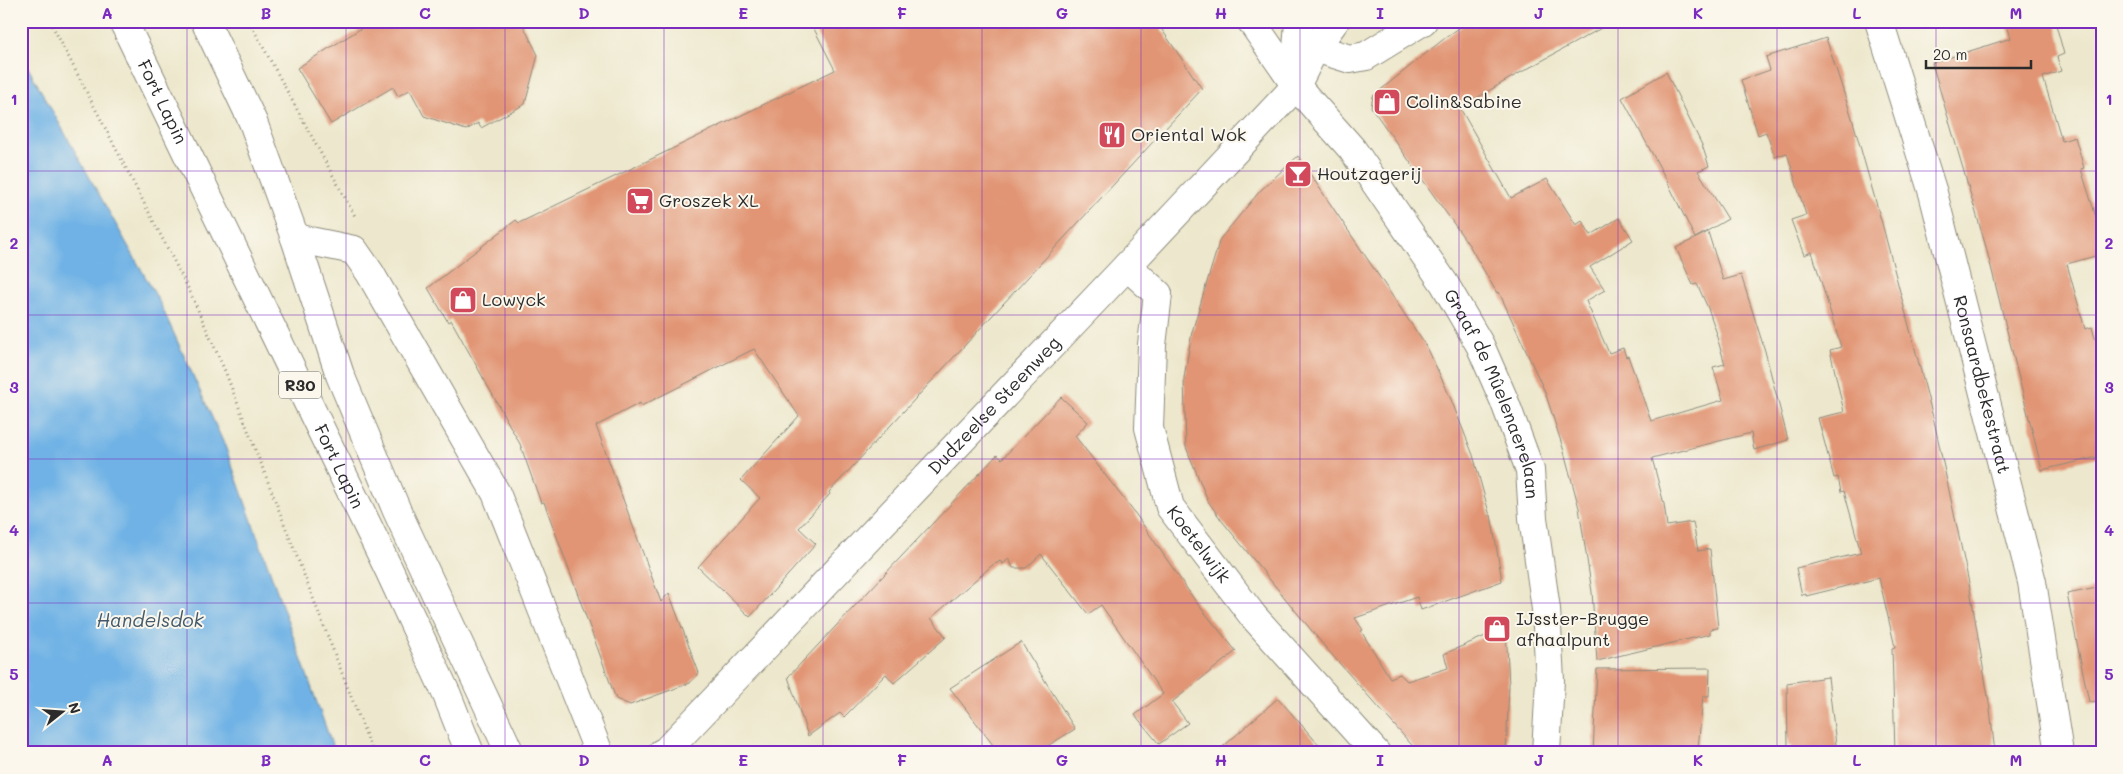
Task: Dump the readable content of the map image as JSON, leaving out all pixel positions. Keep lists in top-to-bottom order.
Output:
{
  "streets": {
    "street": [
      "Fort Lapin",
      "Ronsaardbekestraat",
      "R30",
      "Graaf de Mûelenaerelaan",
      "Dudzeelse Steenweg",
      "Koetelwijk"
    ]
  },
  "crossings": [
    ["Graaf de Mûelenaerelaan", "Dudzeelse Steenweg"],
    ["Dudzeelse Steenweg", "Koetelwijk"]
  ],
  "water": ["Handelsdok"],
  "places": {
    "shop": ["Colin&Sabine", "Lowyck", "IJsster-Brugge afhaalpunt"],
    "restaurant": ["Oriental Wok"],
    "bar": ["Houtzagerij"],
    "supermarket": ["Groszek XL"]
  },
  "scale_bar": "20 m",
  "north": "right",
  "grid": {
    "columns": [
      "A",
      "B",
      "C",
      "D",
      "E",
      "F",
      "G",
      "H",
      "I",
      "J",
      "K",
      "L",
      "M"
    ],
    "rows": [
      "1",
      "2",
      "3",
      "4",
      "5"
    ]
  }
}
